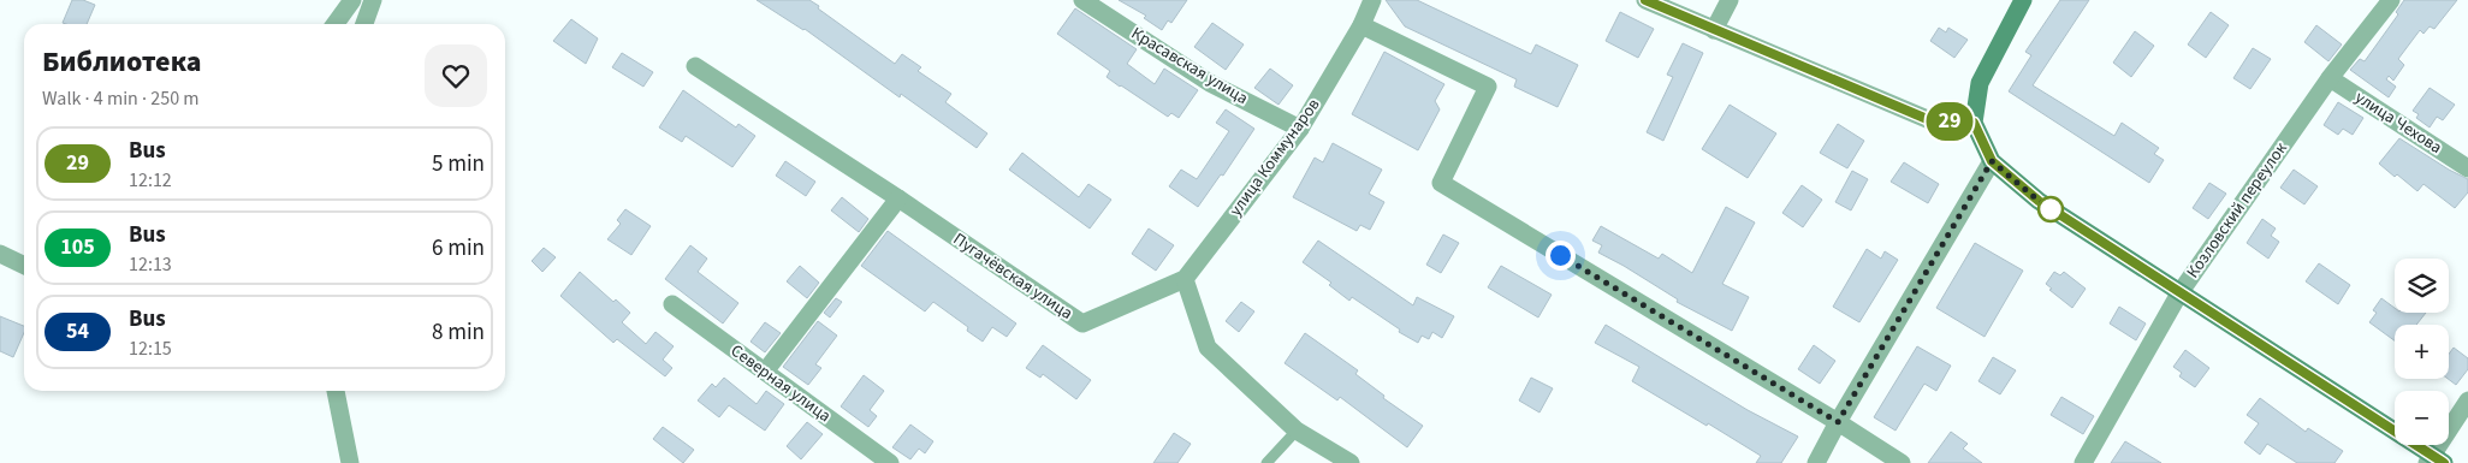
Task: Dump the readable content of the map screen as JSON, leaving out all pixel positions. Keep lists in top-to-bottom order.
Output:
{
  "streets": {
    "street": [
      "Красавская улица",
      "улица Чехова",
      "улица Коммунаров",
      "Козловский переулок",
      "Пугачёвская улица",
      "Северная улица"
    ]
  },
  "crossings": [
    ["Красавская улица", "улица Коммунаров"],
    ["улица Чехова", "Козловский переулок"],
    ["улица Коммунаров", "Пугачёвская улица"]
  ],
  "lines": ["bus line 29"],
  "page": {
    "on_map": "29",
    "heading": ["Библиотека", "Walk · 4 min · 250 m"],
    "list": [
      {
        "mark": "29",
        "name": "Bus",
        "note": "12:12",
        "value": "5 min"
      },
      {
        "mark": "105",
        "name": "Bus",
        "note": "12:13",
        "value": "6 min"
      },
      {
        "mark": "54",
        "name": "Bus",
        "note": "12:15",
        "value": "8 min"
      }
    ],
    "map_buttons": ["+", "−"]
  }
}
